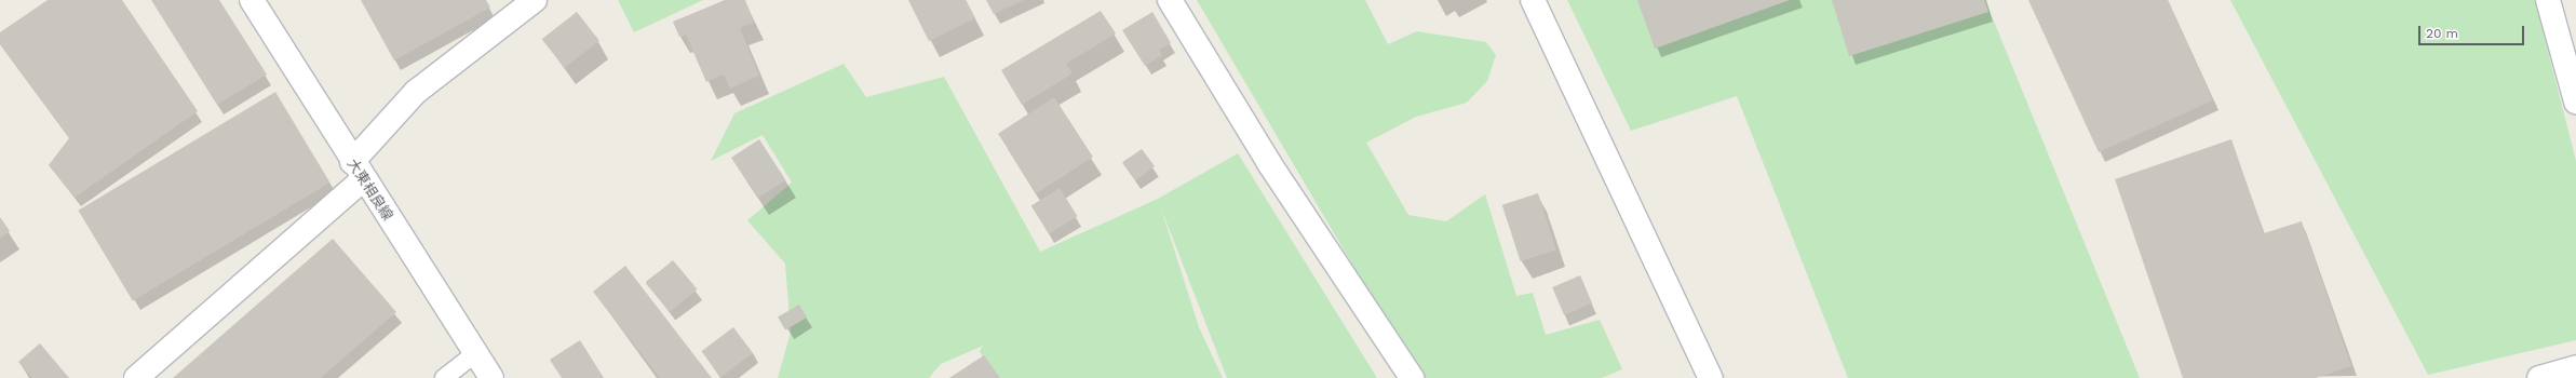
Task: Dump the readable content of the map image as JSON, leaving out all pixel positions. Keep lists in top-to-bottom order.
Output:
{
  "streets": {
    "street": ["大東相良線"]
  },
  "scale_bar": "20 m"
}
